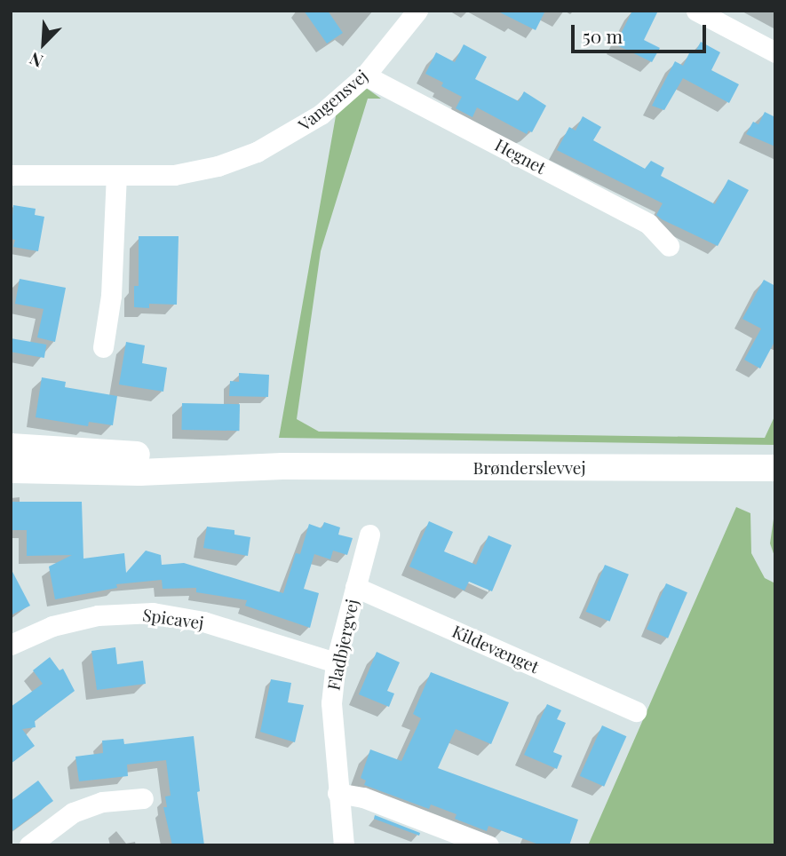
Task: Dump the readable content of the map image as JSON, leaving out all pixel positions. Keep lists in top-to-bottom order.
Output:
{
  "streets": {
    "main road": ["Brønderslevvej"],
    "street": [
      "Vangensvej",
      "Hegnet",
      "Spicavej",
      "Fladbjergvej",
      "Kildevænget"
    ]
  },
  "crossings": [
    ["Vangensvej", "Hegnet"],
    ["Spicavej", "Fladbjergvej"],
    ["Fladbjergvej", "Kildevænget"]
  ],
  "scale_bar": "50 m",
  "north": "bottom left"
}
